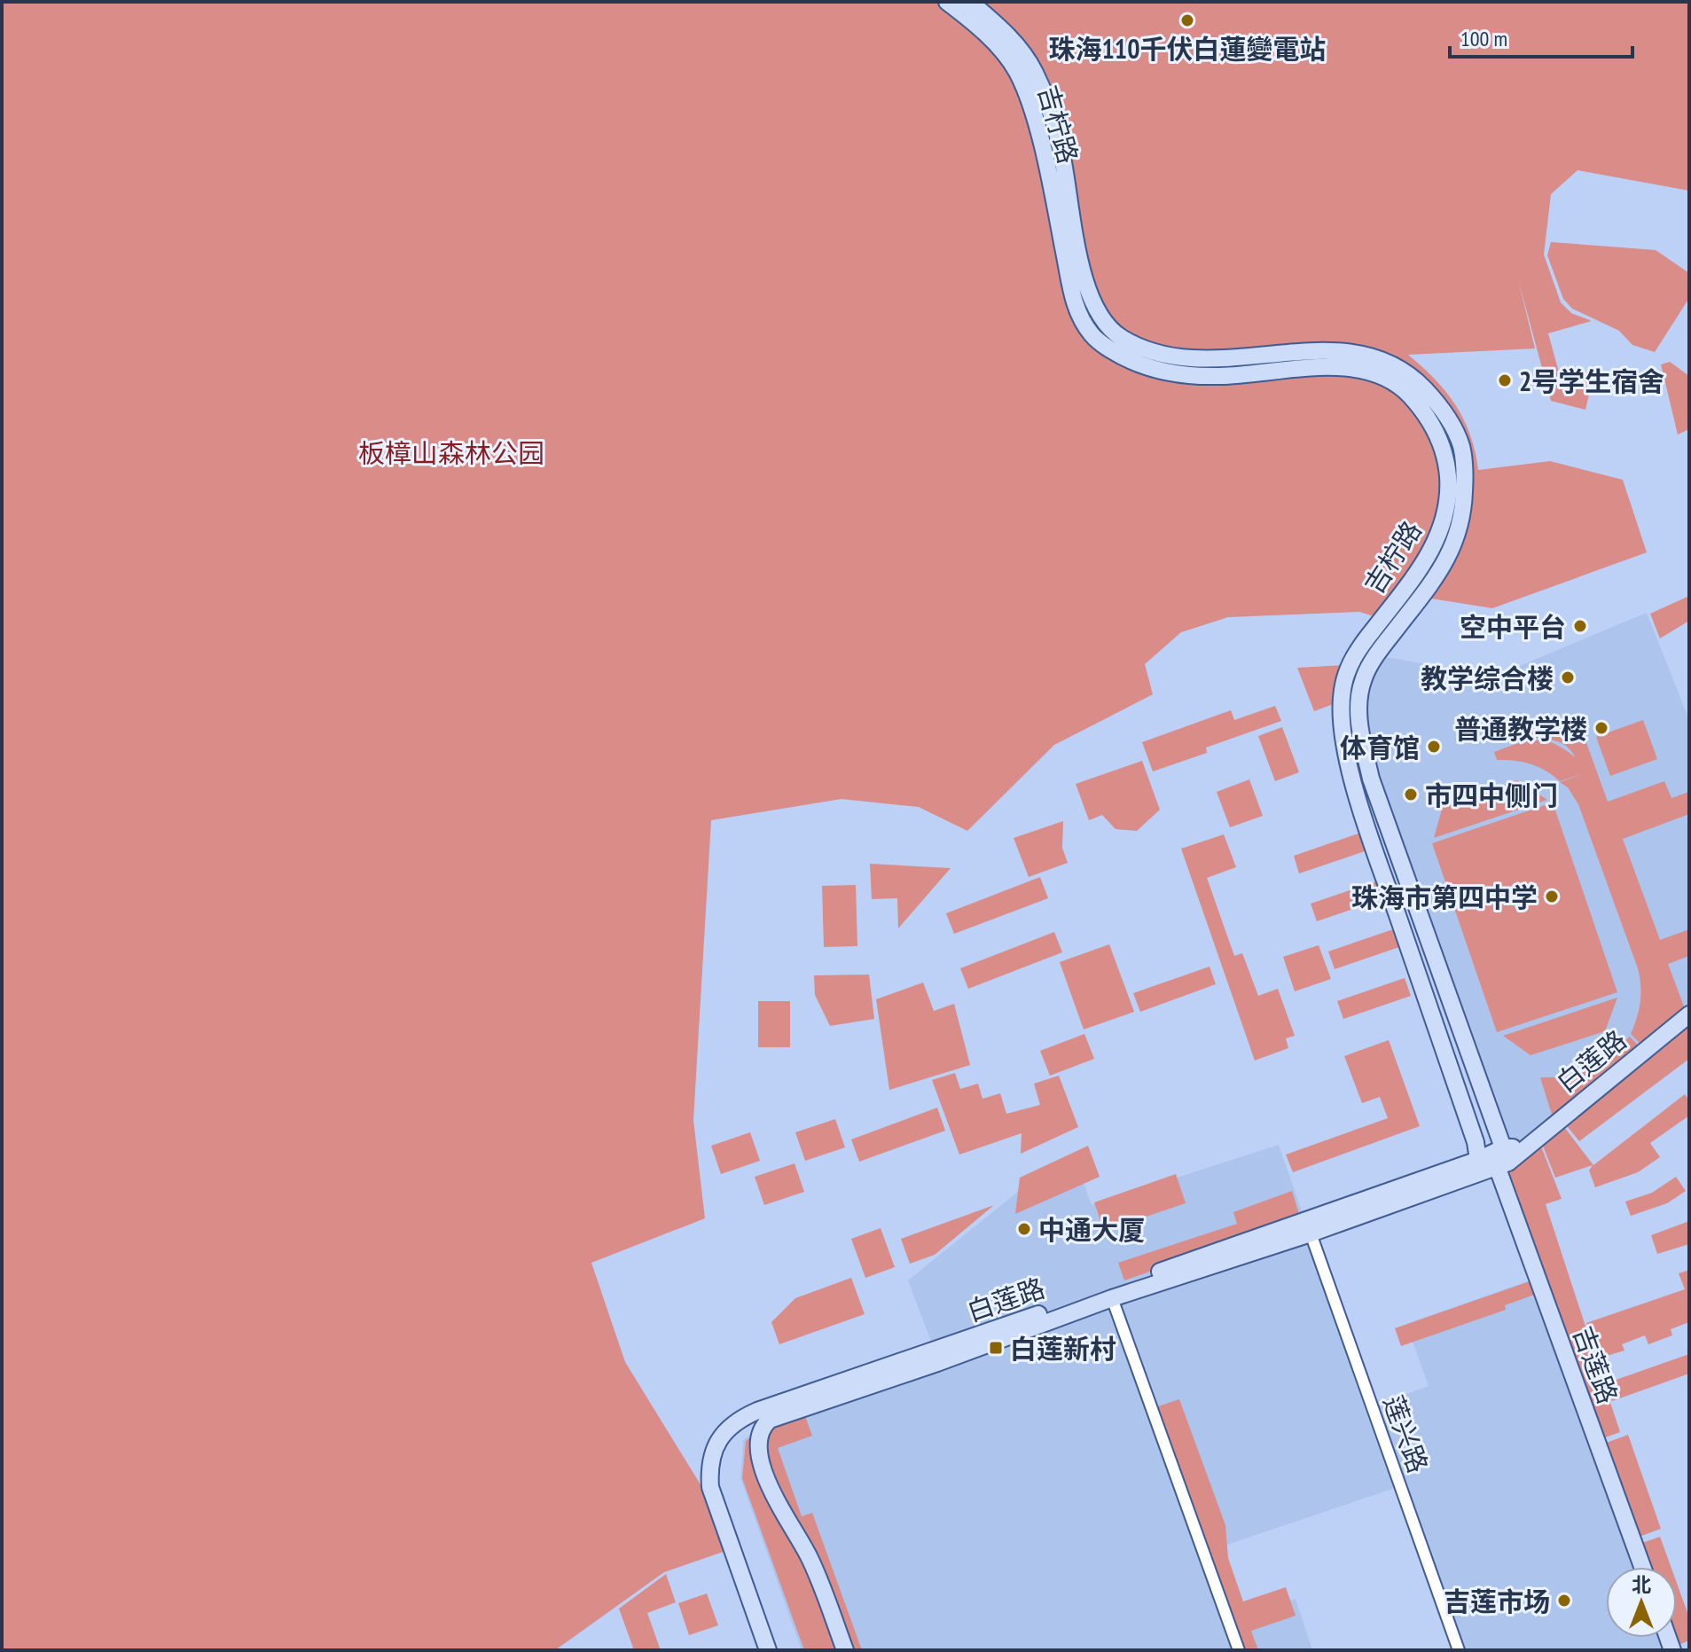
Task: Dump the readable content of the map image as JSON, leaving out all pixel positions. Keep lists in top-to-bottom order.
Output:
{
  "streets": {
    "main road": ["吉柠路", "白莲路", "吉莲路"],
    "street": ["莲兴路"]
  },
  "crossings": [
    ["吉柠路", "白莲路"],
    ["吉柠路", "吉莲路"],
    ["白莲路", "吉莲路"],
    ["白莲路", "莲兴路"]
  ],
  "parks": ["板樟山森林公园"],
  "places": {
    "other": [
      "珠海110千伏白蓮變電站",
      "2号学生宿舍",
      "空中平台",
      "教学综合楼",
      "普通教学楼",
      "体育馆",
      "市四中侧门",
      "珠海市第四中学",
      "中通大厦",
      "吉莲市场"
    ],
    "transit": ["白莲新村"]
  },
  "scale_bar": "100 m",
  "north": "top"
}
